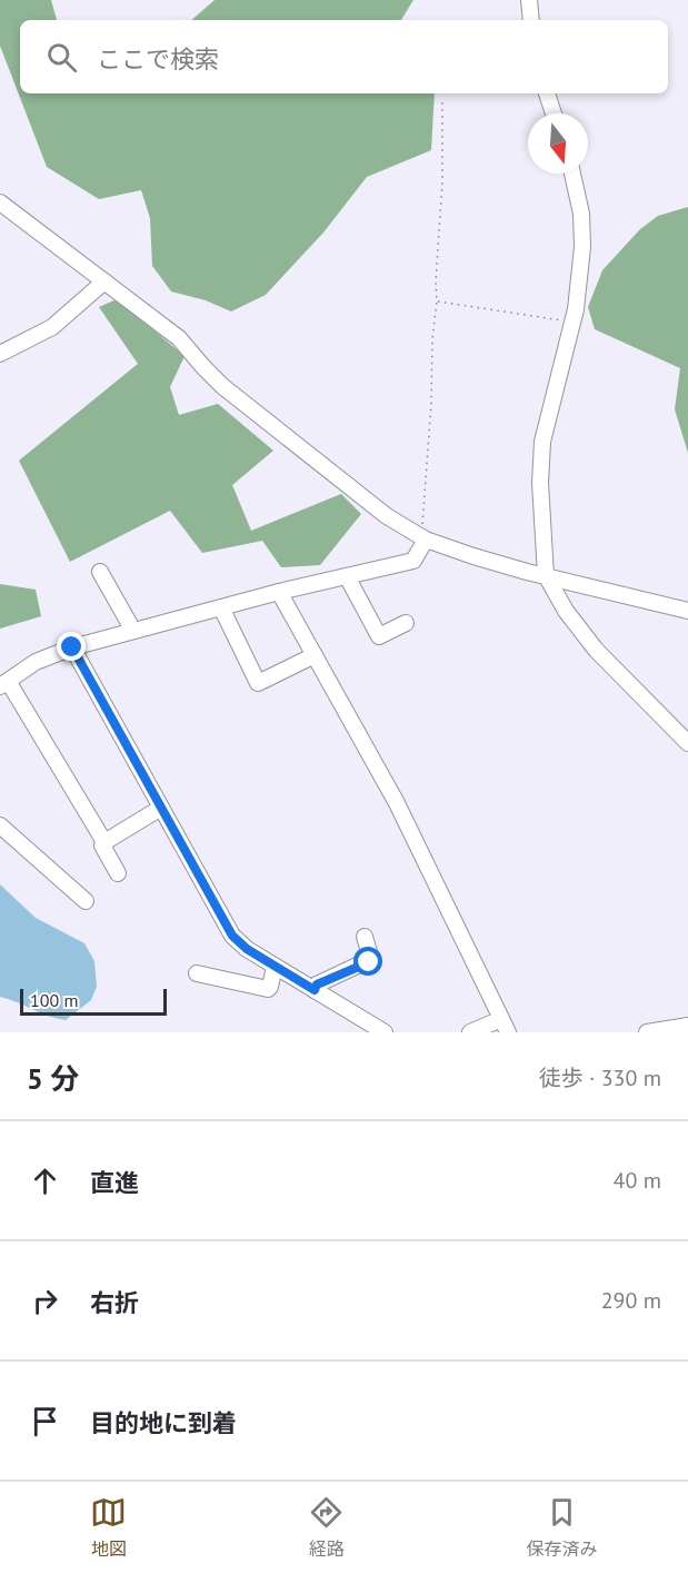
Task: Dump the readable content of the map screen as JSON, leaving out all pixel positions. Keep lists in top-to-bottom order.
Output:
{
  "scale_bar": "100 m",
  "north": "bottom",
  "page": {
    "search": "ここで検索",
    "scale": "100 m",
    "heading": ["5 分", "徒歩 · 330 m"],
    "list": [
      ["直進", "40 m"],
      ["右折", "290 m"],
      "目的地に到着"
    ],
    "nav": ["地図", "経路", "保存済み"]
  }
}
